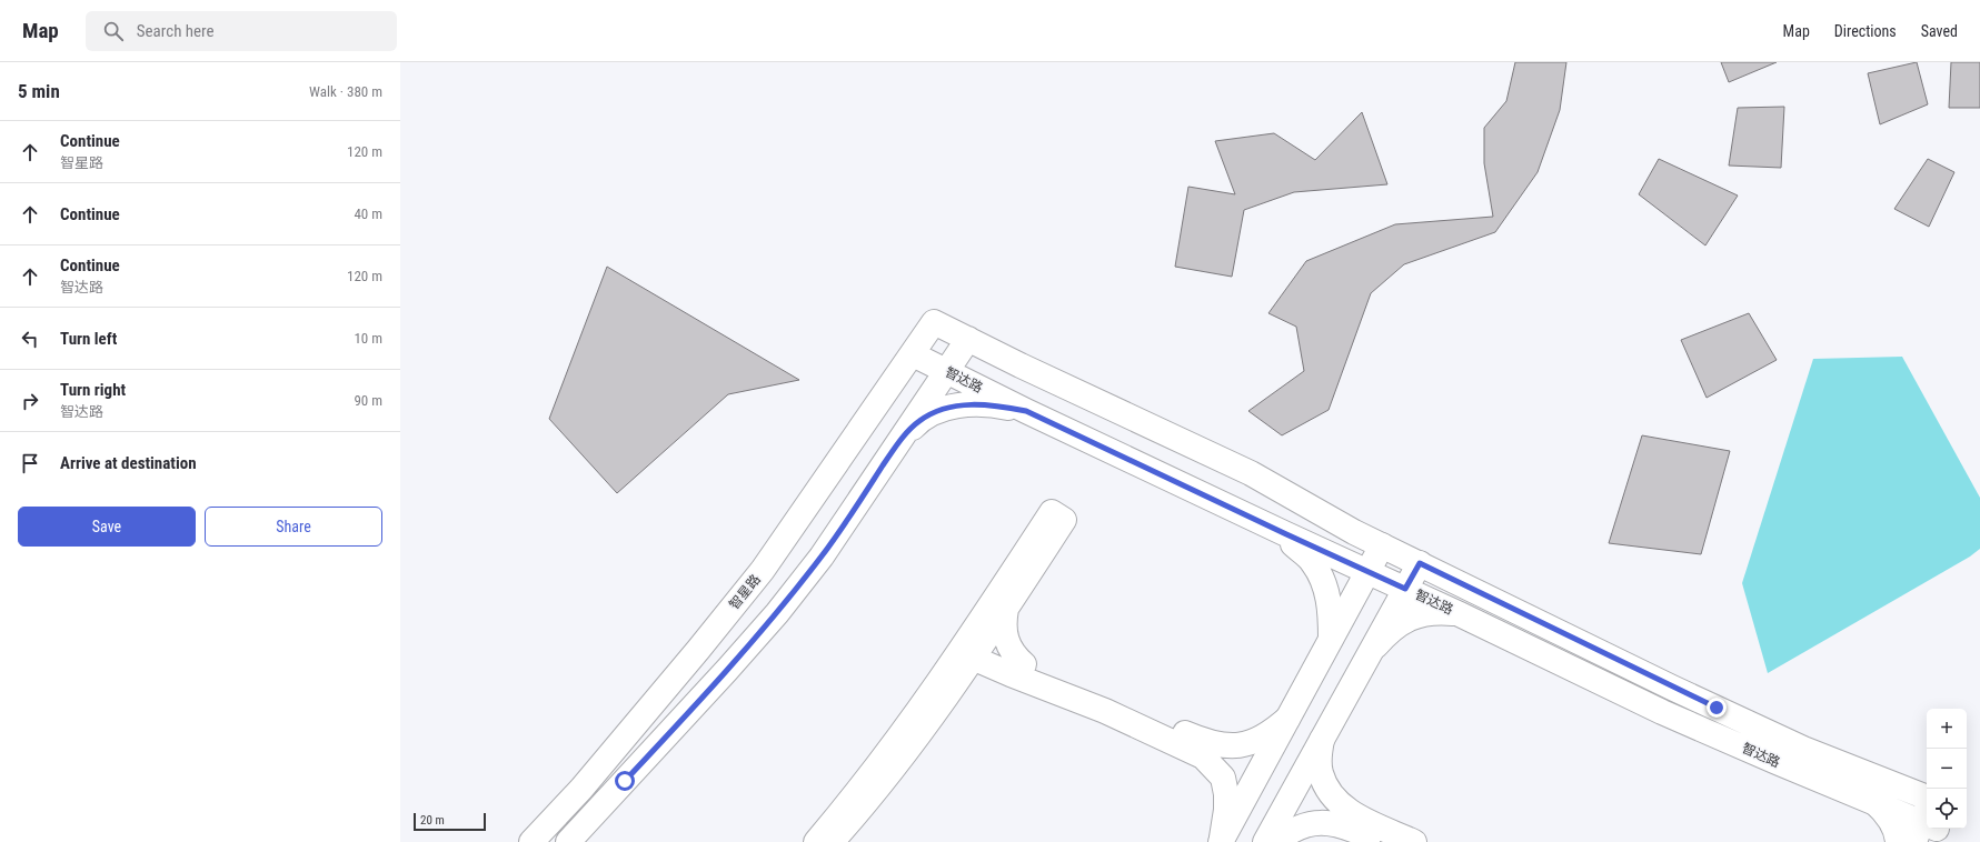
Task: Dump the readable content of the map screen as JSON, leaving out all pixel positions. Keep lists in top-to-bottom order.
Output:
{
  "streets": {
    "main road": ["智达路", "智星路"]
  },
  "crossings": [
    ["智达路", "智星路"]
  ],
  "scale_bar": "20 m",
  "page": {
    "header": "Map",
    "search": "Search here",
    "nav": ["Map", "Directions", "Saved"],
    "heading": ["5 min", "Walk · 380 m"],
    "list": [
      ["Continue", "智星路", "120 m"],
      ["Continue", "40 m"],
      ["Continue", "智达路", "120 m"],
      ["Turn left", "10 m"],
      ["Turn right", "智达路", "90 m"],
      "Arrive at destination"
    ],
    "buttons": ["Save", "Share"],
    "map_buttons": ["+", "−"],
    "scale": "20 m"
  }
}
